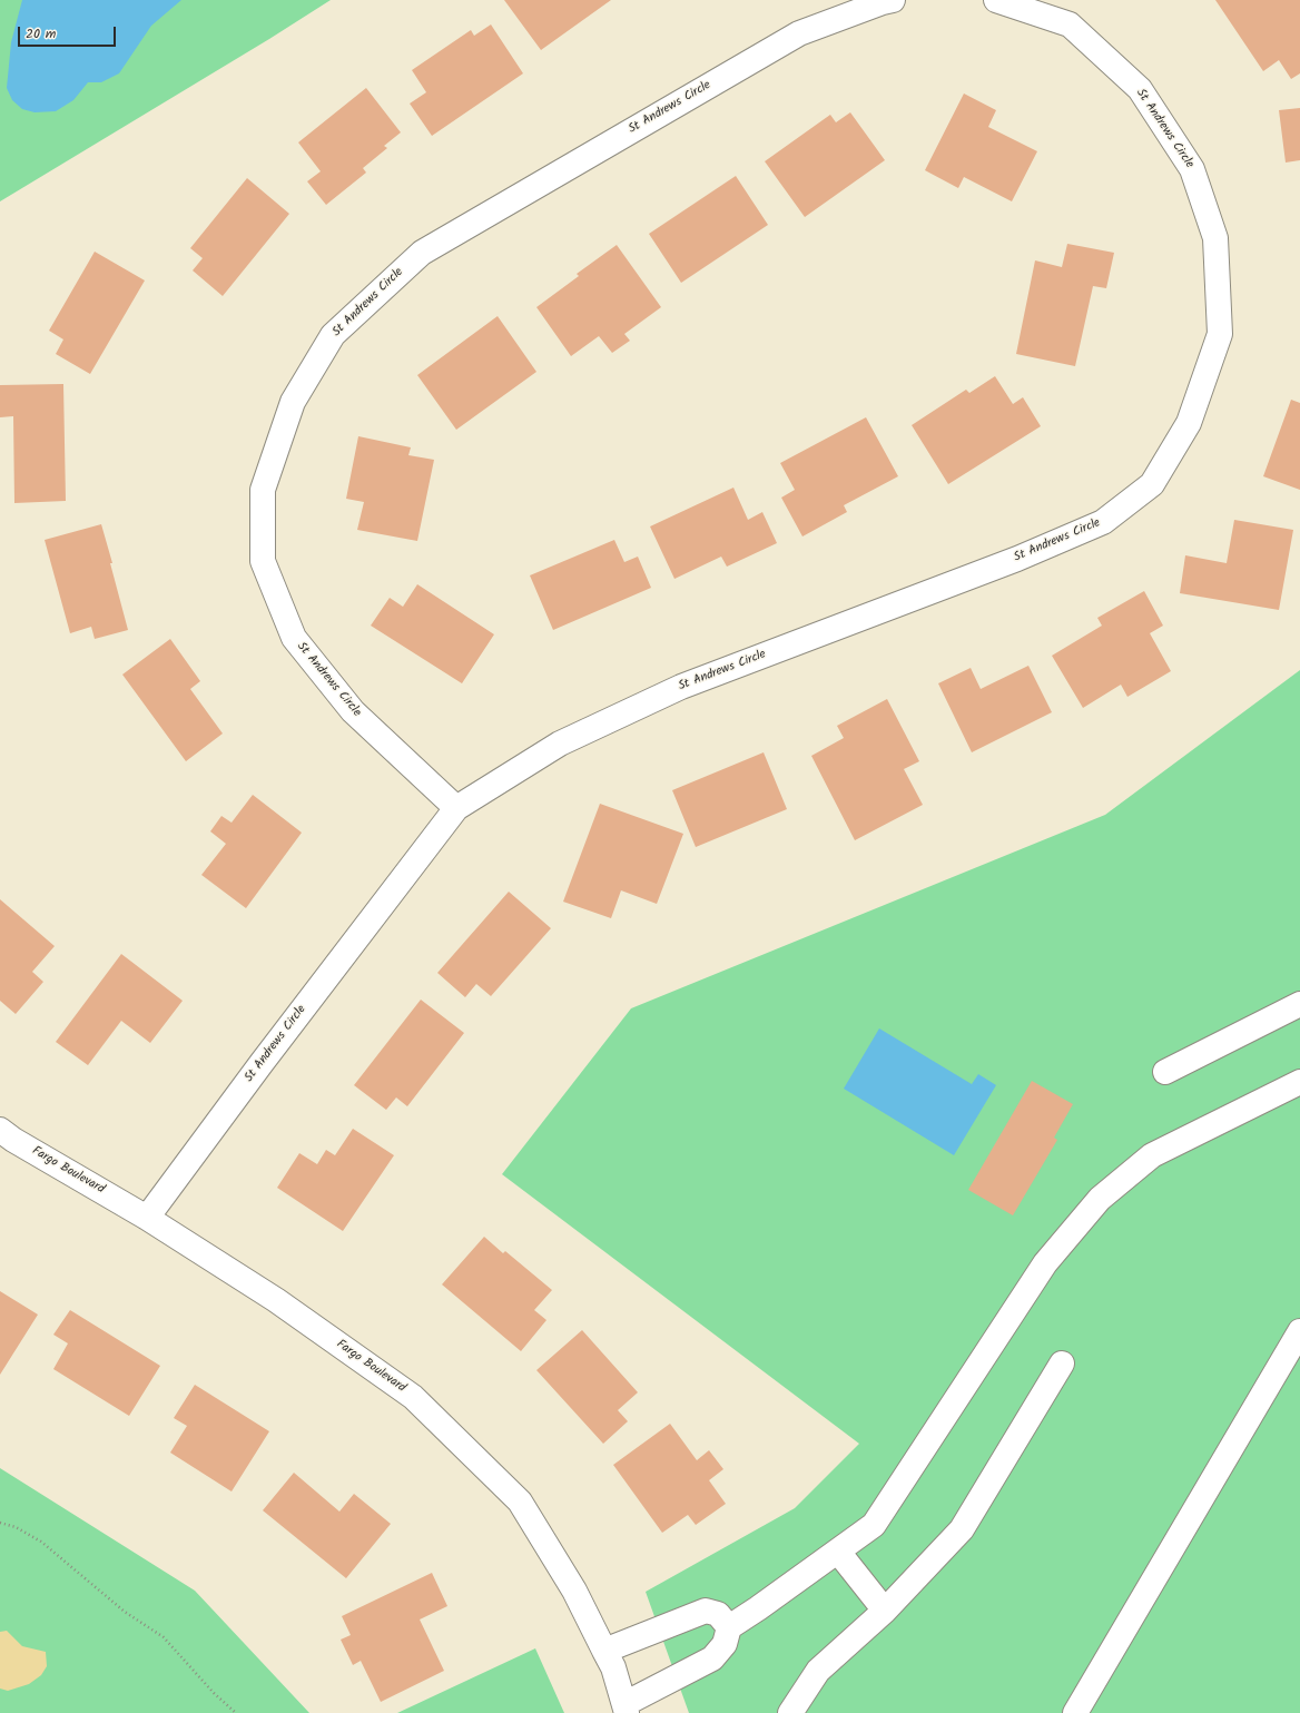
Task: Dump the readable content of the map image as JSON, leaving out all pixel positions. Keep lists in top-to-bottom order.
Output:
{
  "streets": {
    "street": ["St Andrews Circle", "Fargo Boulevard"]
  },
  "crossings": [
    ["St Andrews Circle", "Fargo Boulevard"]
  ],
  "scale_bar": "20 m"
}
